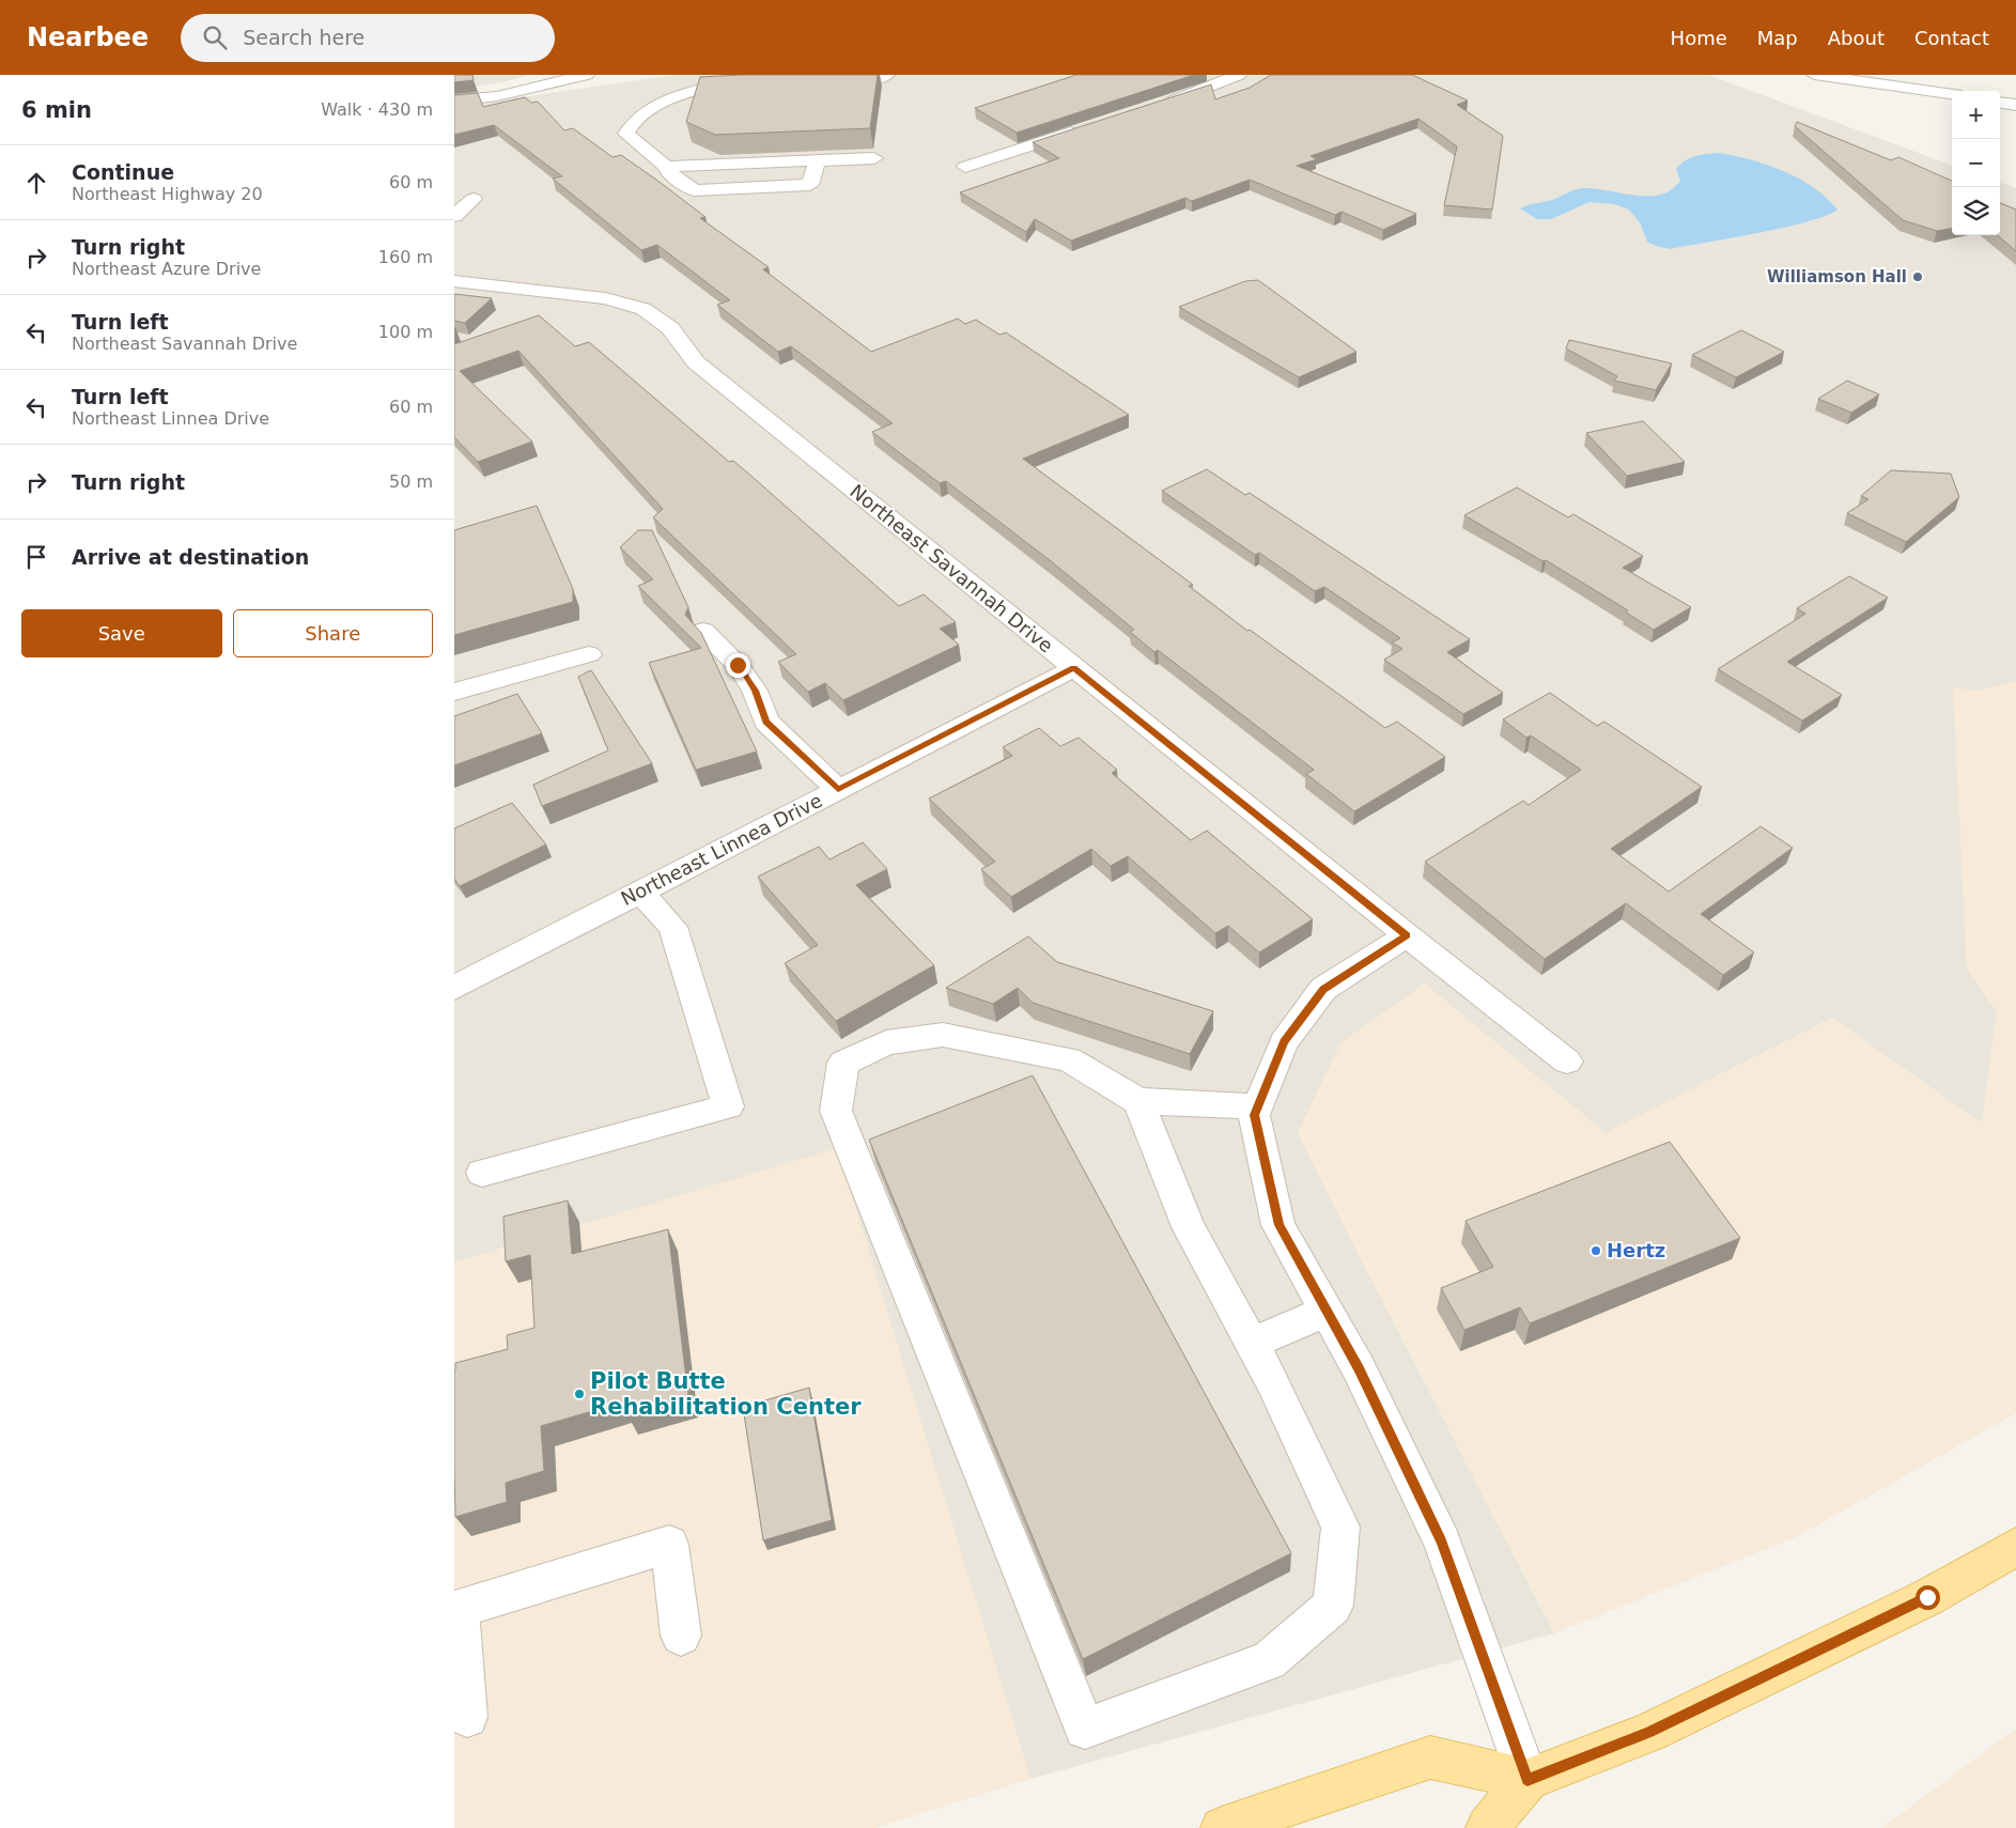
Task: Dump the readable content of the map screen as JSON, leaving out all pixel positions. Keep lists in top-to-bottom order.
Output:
{
  "streets": {
    "street": ["Northeast Savannah Drive", "Northeast Linnea Drive"]
  },
  "crossings": [
    ["Northeast Savannah Drive", "Northeast Linnea Drive"]
  ],
  "places": ["Williamson Hall", "Hertz", "Pilot Butte Rehabilitation Center"],
  "page": {
    "header": "Nearbee",
    "search": "Search here",
    "nav": [
      "Home",
      "Map",
      "About",
      "Contact"
    ],
    "heading": ["6 min", "Walk · 430 m"],
    "map_buttons": ["+", "−"],
    "list": [
      ["Continue", "Northeast Highway 20", "60 m"],
      ["Turn right", "Northeast Azure Drive", "160 m"],
      ["Turn left", "Northeast Savannah Drive", "100 m"],
      ["Turn left", "Northeast Linnea Drive", "60 m"],
      ["Turn right", "50 m"],
      "Arrive at destination"
    ],
    "buttons": ["Save", "Share"]
  }
}
